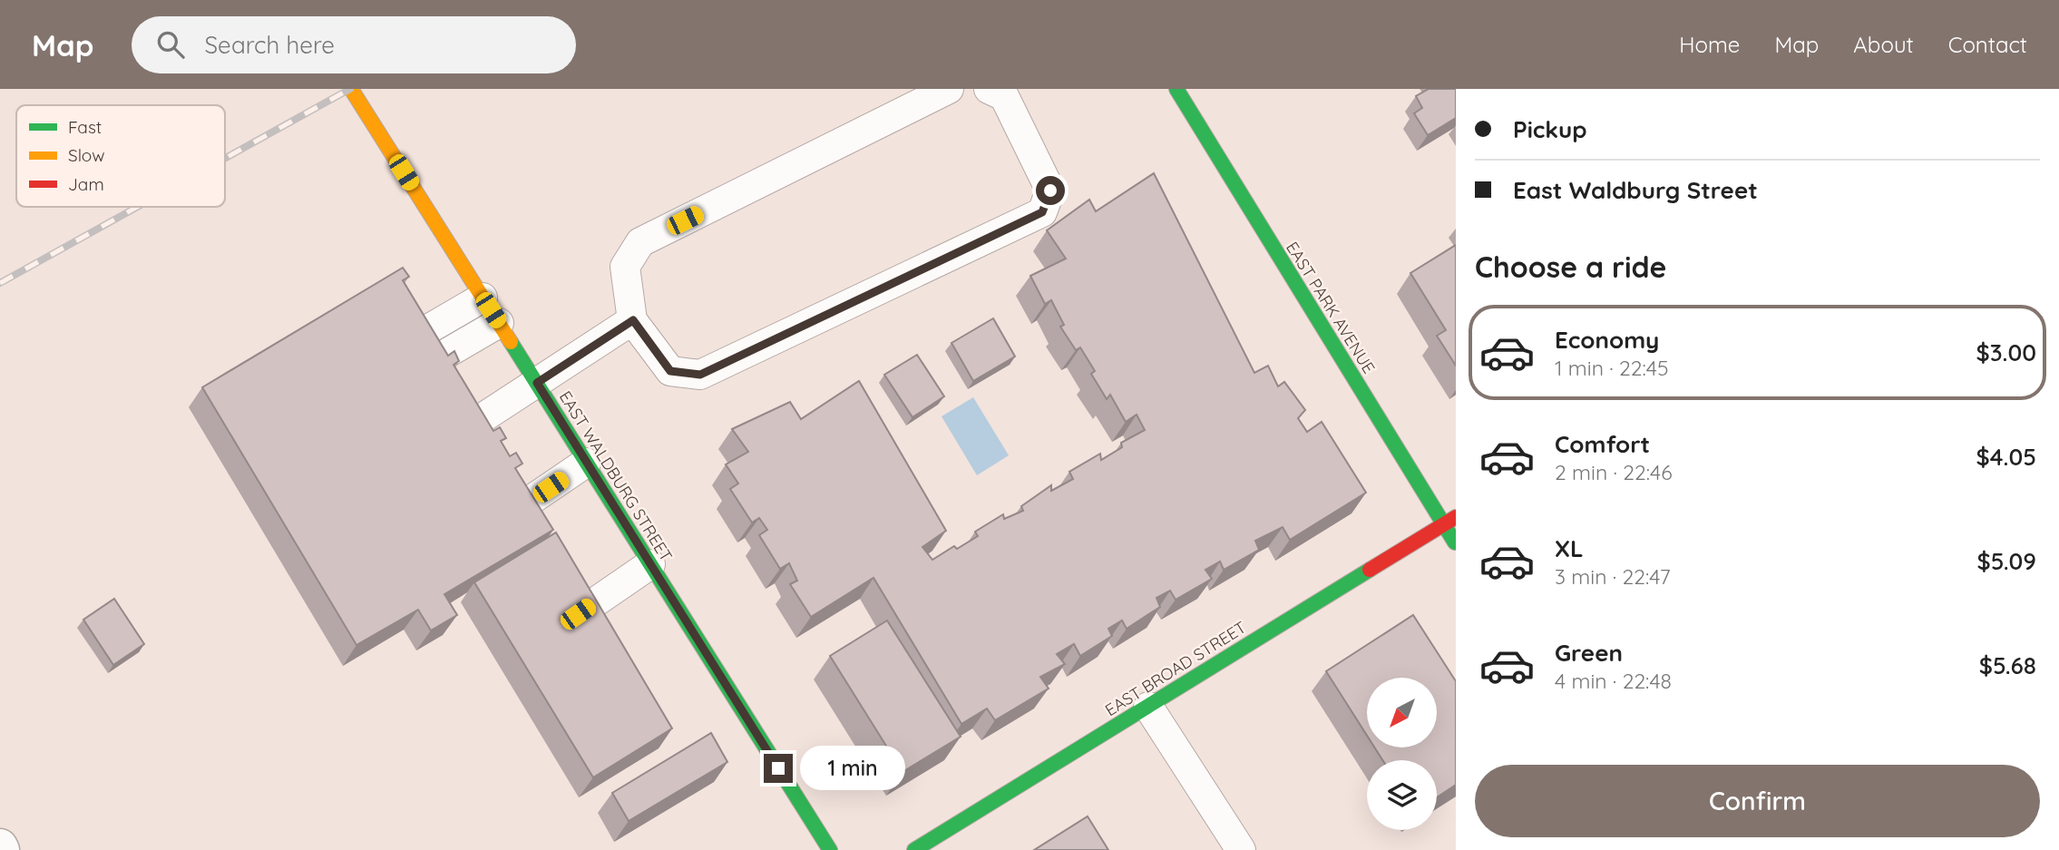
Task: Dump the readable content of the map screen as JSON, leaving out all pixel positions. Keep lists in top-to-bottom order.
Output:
{
  "streets": {
    "street": ["EAST PARK AVENUE", "EAST WALDBURG STREET", "EAST BROAD STREET"]
  },
  "crossings": [
    ["EAST PARK AVENUE", "EAST BROAD STREET"]
  ],
  "legend": ["Fast", "Slow", "Jam"],
  "north": "bottom left",
  "page": {
    "header": "Map",
    "search": "Search here",
    "nav": [
      "Home",
      "Map",
      "About",
      "Contact"
    ],
    "banner": ["Pickup", "East Waldburg Street"],
    "heading": "Choose a ride",
    "list": [
      {
        "name": "Economy",
        "note": "1 min · 22:45",
        "value": "$3.00"
      },
      {
        "name": "Comfort",
        "note": "2 min · 22:46",
        "value": "$4.05"
      },
      {
        "name": "XL",
        "note": "3 min · 22:47",
        "value": "$5.09"
      },
      {
        "name": "Green",
        "note": "4 min · 22:48",
        "value": "$5.68"
      }
    ],
    "bubble": "1 min",
    "buttons": "Confirm"
  }
}
